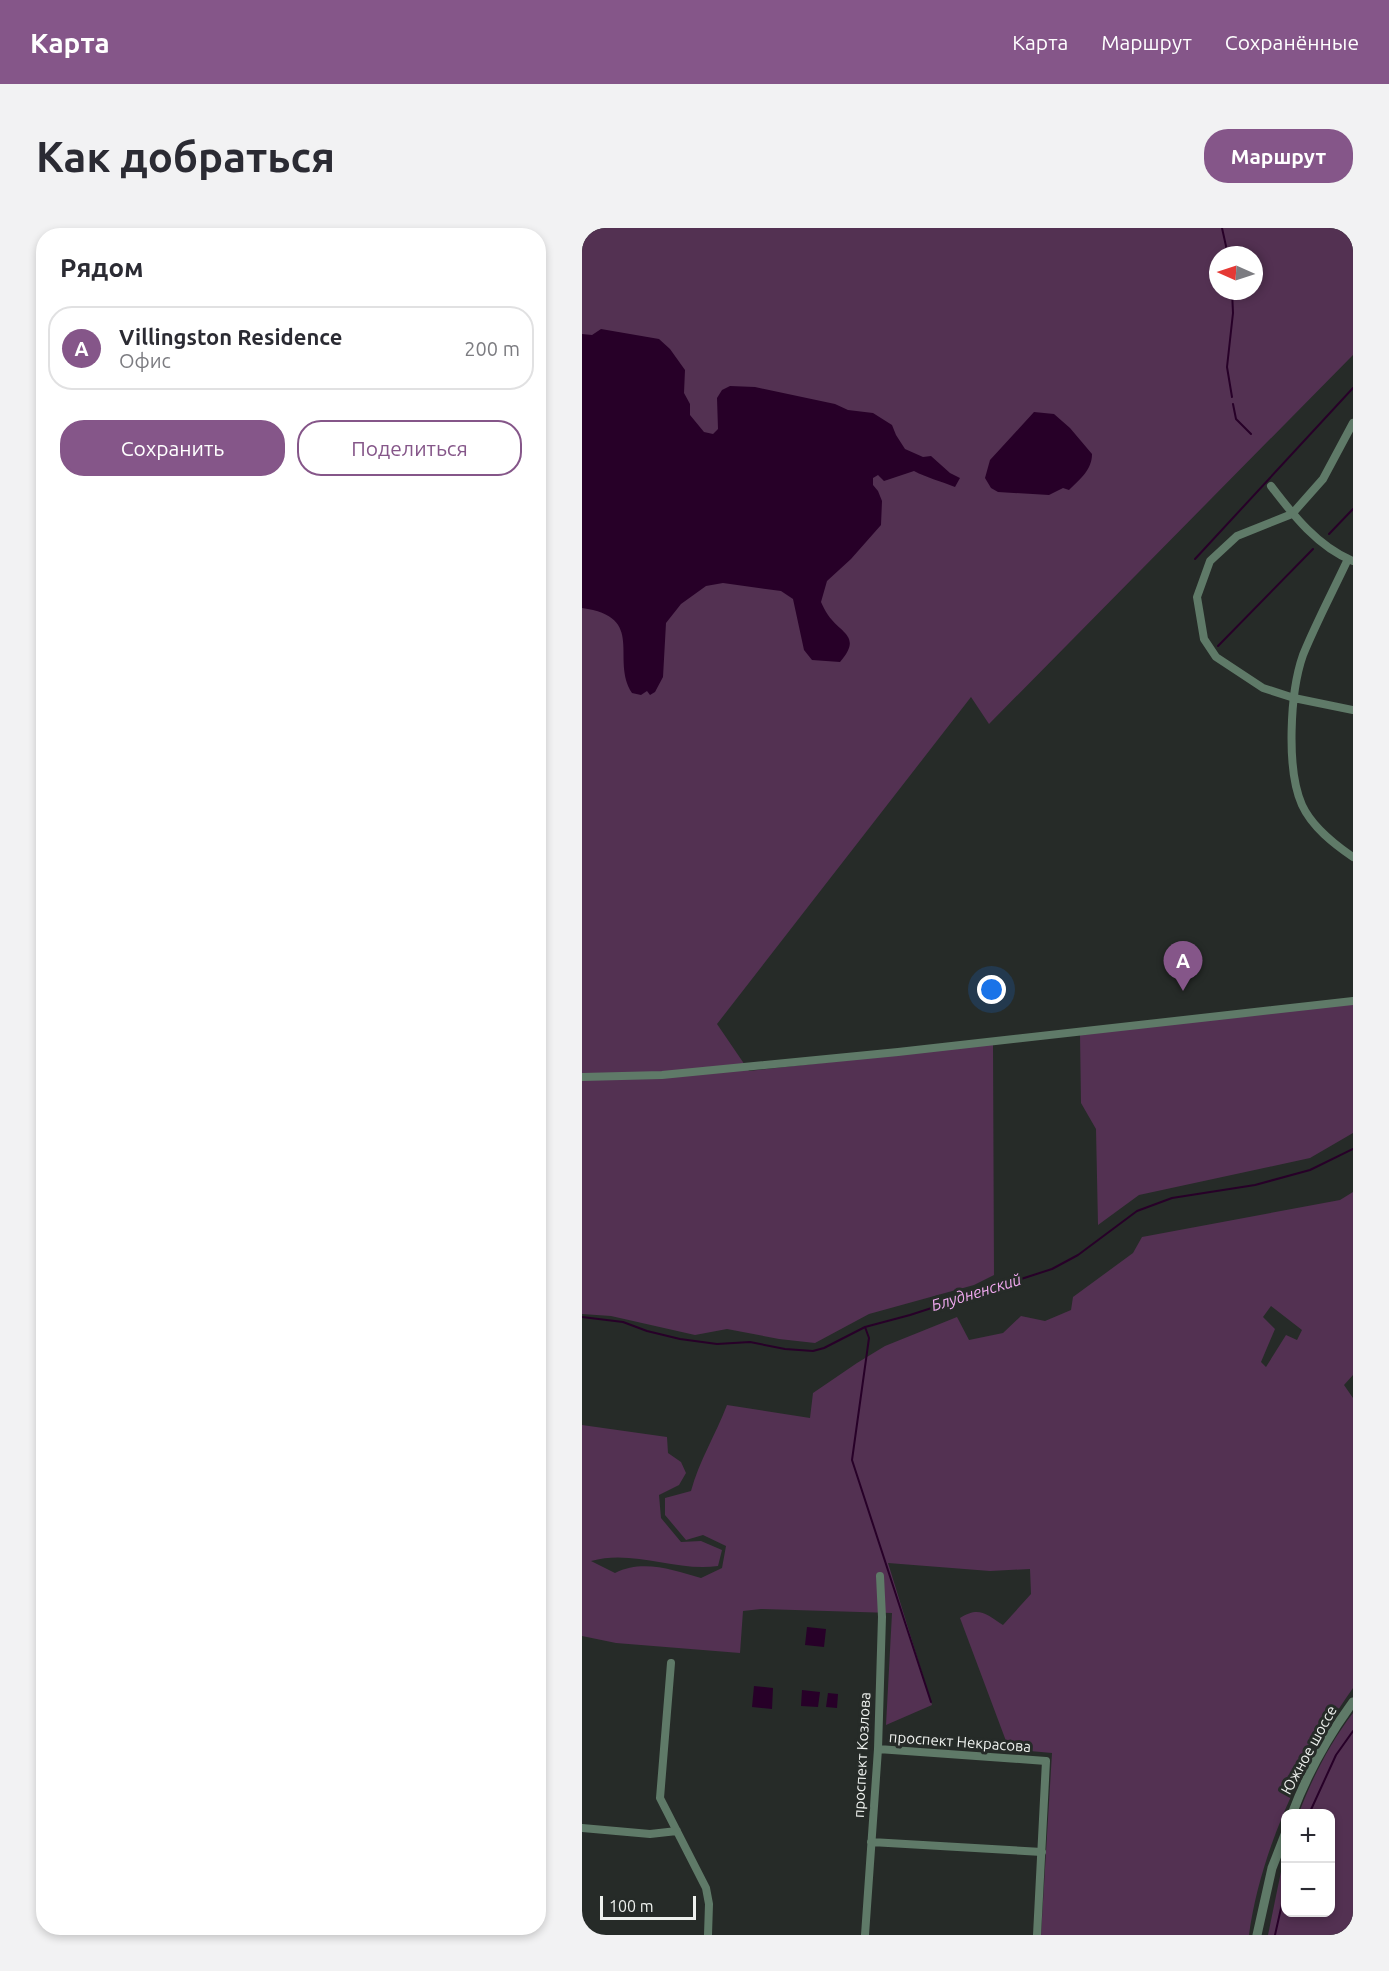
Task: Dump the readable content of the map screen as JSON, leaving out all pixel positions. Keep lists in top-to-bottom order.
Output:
{
  "streets": {
    "street": ["проспект Некрасова", "Южное шоссе", "проспект Козлова"]
  },
  "crossings": [
    ["проспект Некрасова", "проспект Козлова"]
  ],
  "water": ["Блудненский"],
  "scale_bar": "100 m",
  "north": "left",
  "page": {
    "header": "Карта",
    "nav": ["Карта", "Маршрут", "Сохранённые"],
    "buttons": [
      "Маршрут",
      ["Сохранить", "Поделиться"]
    ],
    "title": "Как добраться",
    "heading": "Рядом",
    "list": [
      {
        "mark": "A",
        "name": "Villingston Residence",
        "note": "Офис",
        "value": "200 m"
      }
    ],
    "pins": "A",
    "map_buttons": ["+", "−"],
    "scale": "100 m"
  }
}
